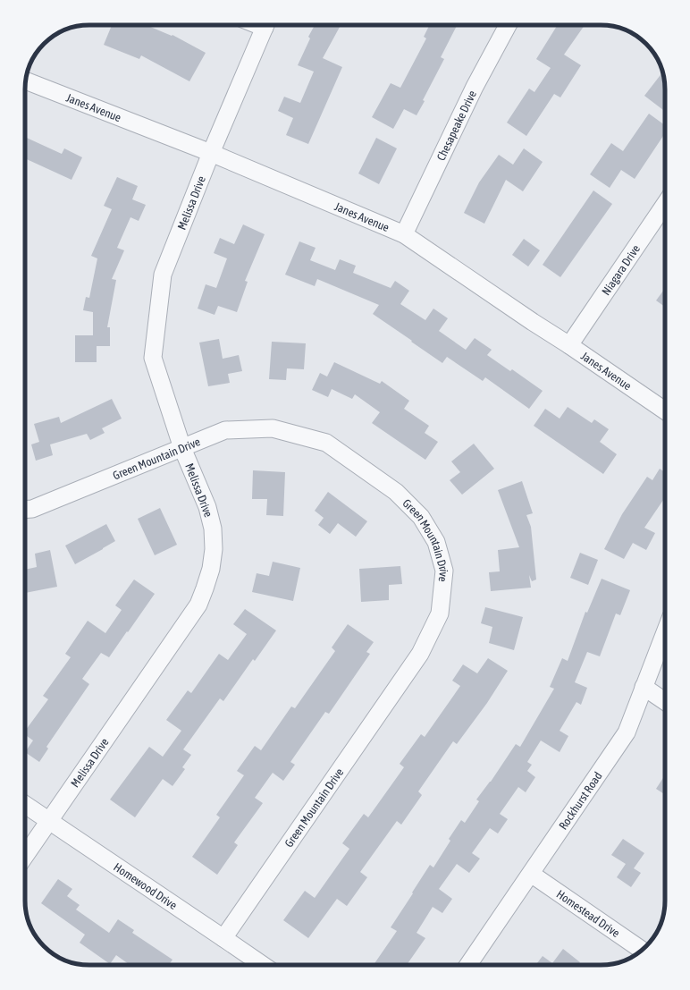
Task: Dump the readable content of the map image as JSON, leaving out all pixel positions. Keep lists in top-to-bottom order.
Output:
{
  "streets": {
    "street": [
      "Janes Avenue",
      "Chesapeake Drive",
      "Melissa Drive",
      "Niagara Drive",
      "Green Mountain Drive",
      "Rockhurst Road",
      "Homewood Drive",
      "Homestead Drive"
    ]
  },
  "crossings": [
    ["Janes Avenue", "Chesapeake Drive"],
    ["Janes Avenue", "Melissa Drive"],
    ["Janes Avenue", "Niagara Drive"],
    ["Melissa Drive", "Green Mountain Drive"],
    ["Melissa Drive", "Homewood Drive"],
    ["Green Mountain Drive", "Homewood Drive"],
    ["Rockhurst Road", "Homestead Drive"]
  ]
}
